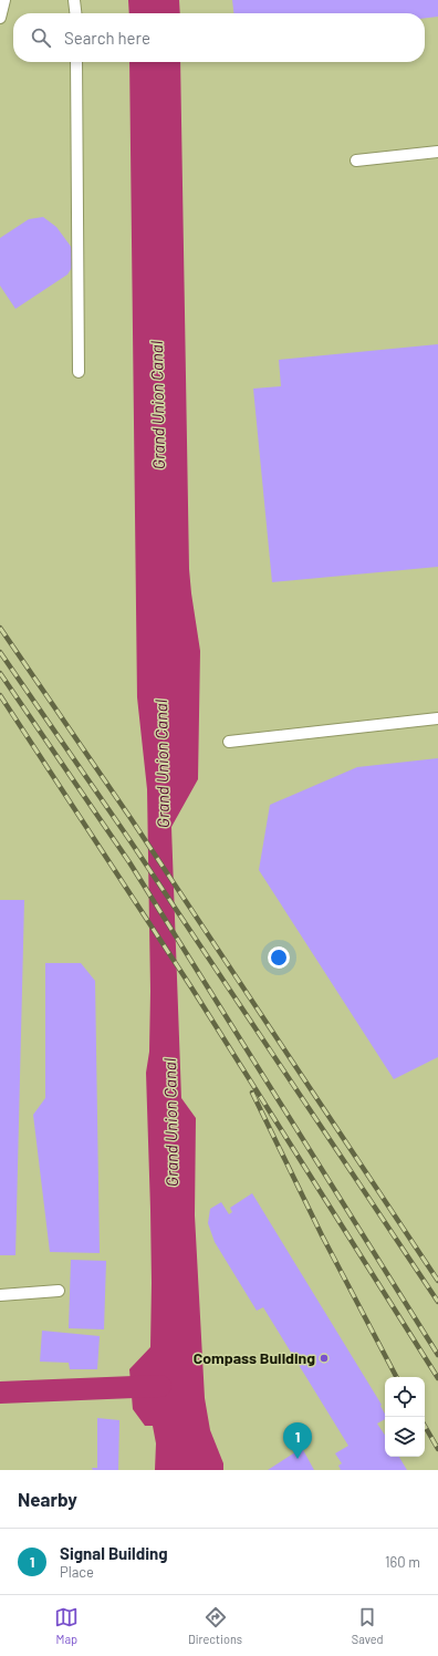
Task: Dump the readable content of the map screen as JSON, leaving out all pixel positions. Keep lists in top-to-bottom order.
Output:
{
  "water": ["Grand Union Canal"],
  "places": ["Compass Building"],
  "page": {
    "search": "Search here",
    "pins": "1",
    "heading": "Nearby",
    "list": [
      {
        "mark": "1",
        "name": "Signal Building",
        "note": "Place",
        "value": "160 m"
      }
    ],
    "nav": ["Map", "Directions", "Saved"]
  }
}
